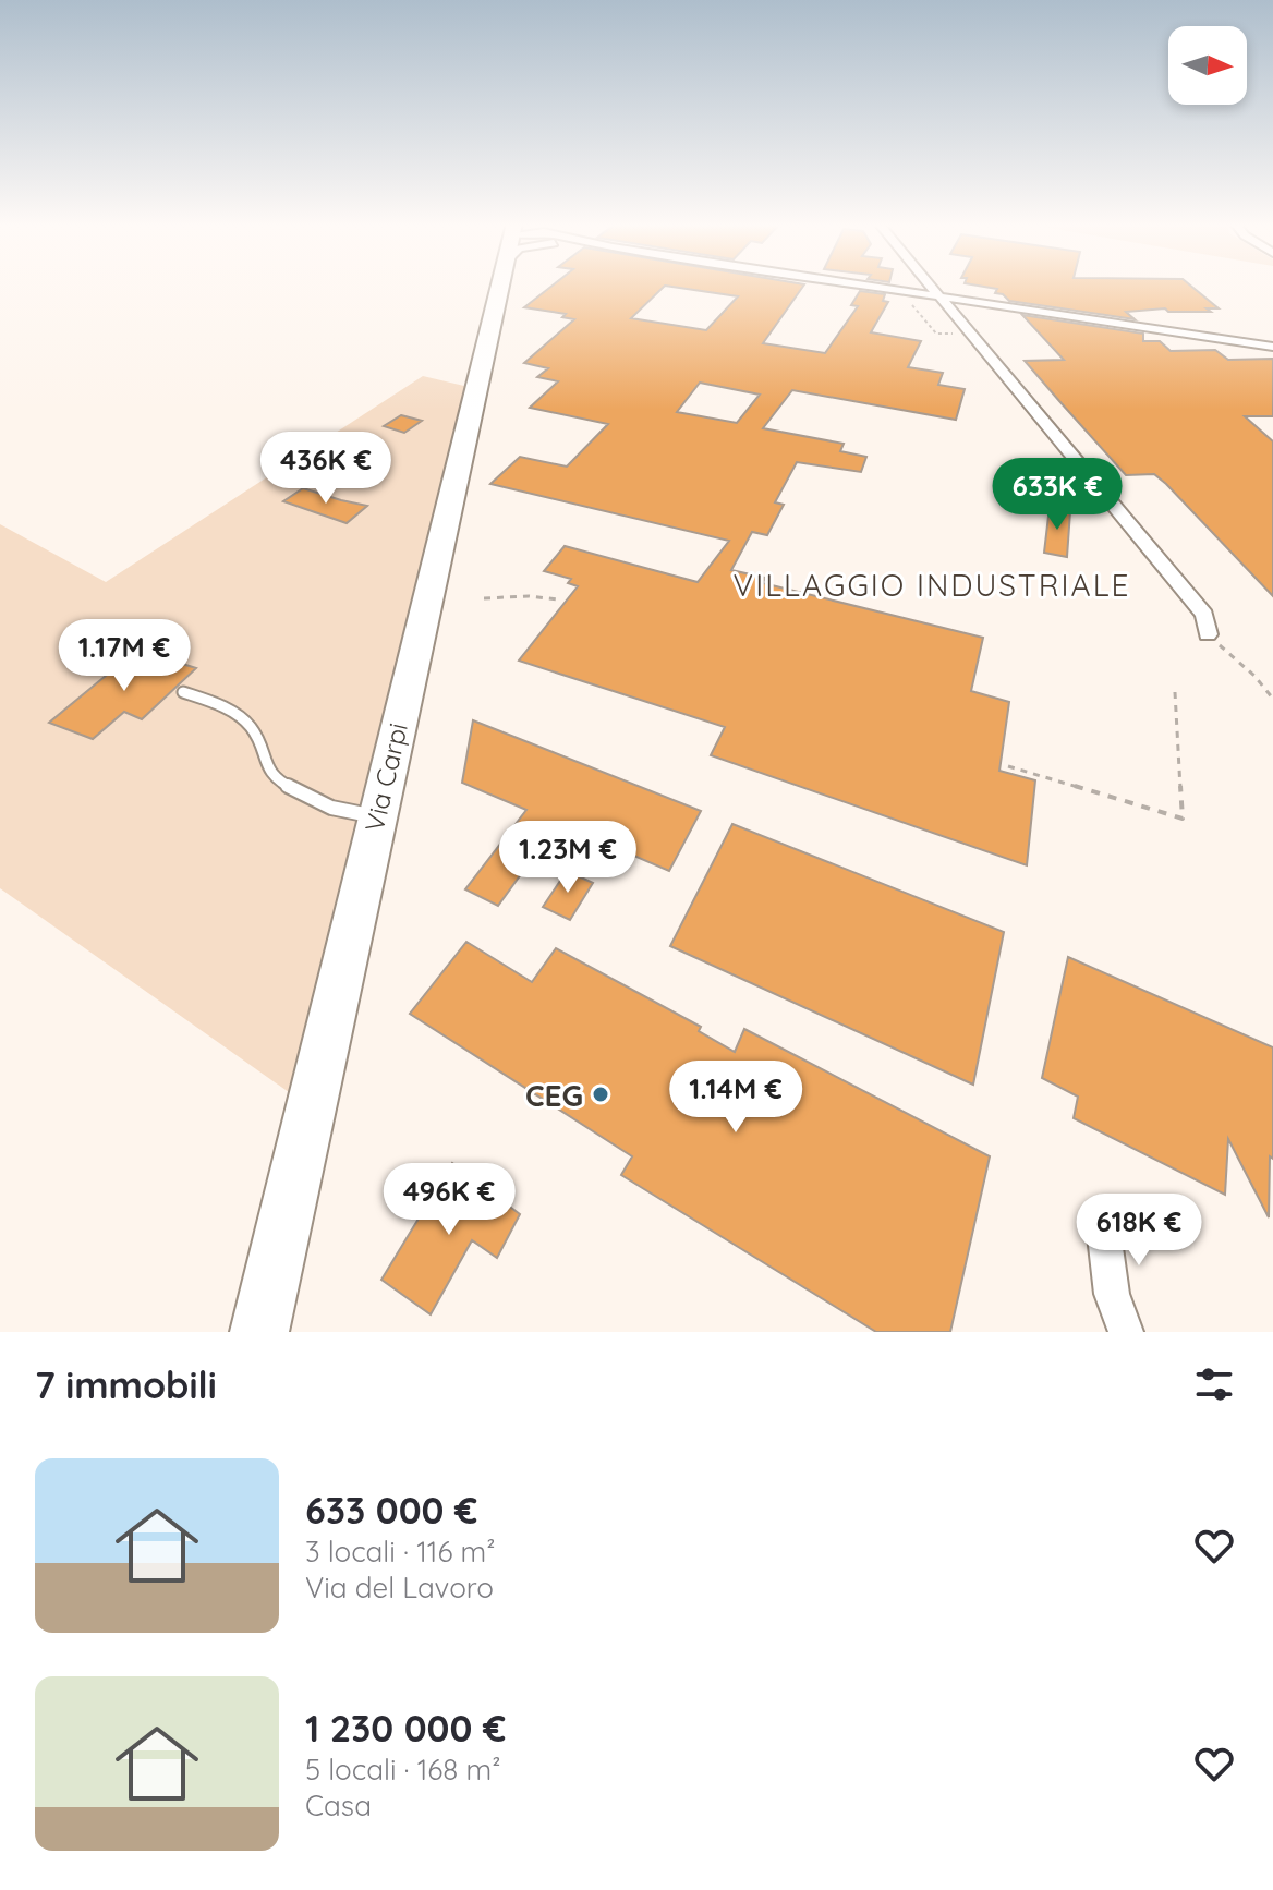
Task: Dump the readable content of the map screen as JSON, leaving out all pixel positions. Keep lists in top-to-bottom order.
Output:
{
  "streets": {
    "main road": ["Via Carpi"]
  },
  "districts": ["VILLAGGIO INDUSTRIALE"],
  "places": ["CEG"],
  "north": "right",
  "page": {
    "price": [
      "436K €",
      "633K €",
      "1.17M €",
      "1.23M €",
      "1.14M €",
      "496K €",
      "618K €"
    ],
    "heading": "7 immobili",
    "list": [
      {
        "name": "633 000 €",
        "note": "3 locali · 116 m² · Via del Lavoro"
      },
      {
        "name": "1 230 000 €",
        "note": "5 locali · 168 m² · Casa"
      }
    ]
  }
}
